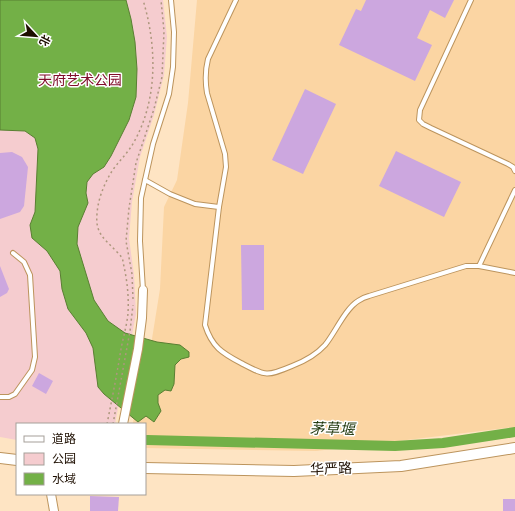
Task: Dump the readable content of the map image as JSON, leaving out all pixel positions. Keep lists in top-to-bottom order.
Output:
{
  "streets": {
    "street": ["华严路"]
  },
  "water": ["茅草堰"],
  "parks": ["天府艺术公园"],
  "legend": ["道路", "公园", "水域"],
  "north": "bottom right"
}
